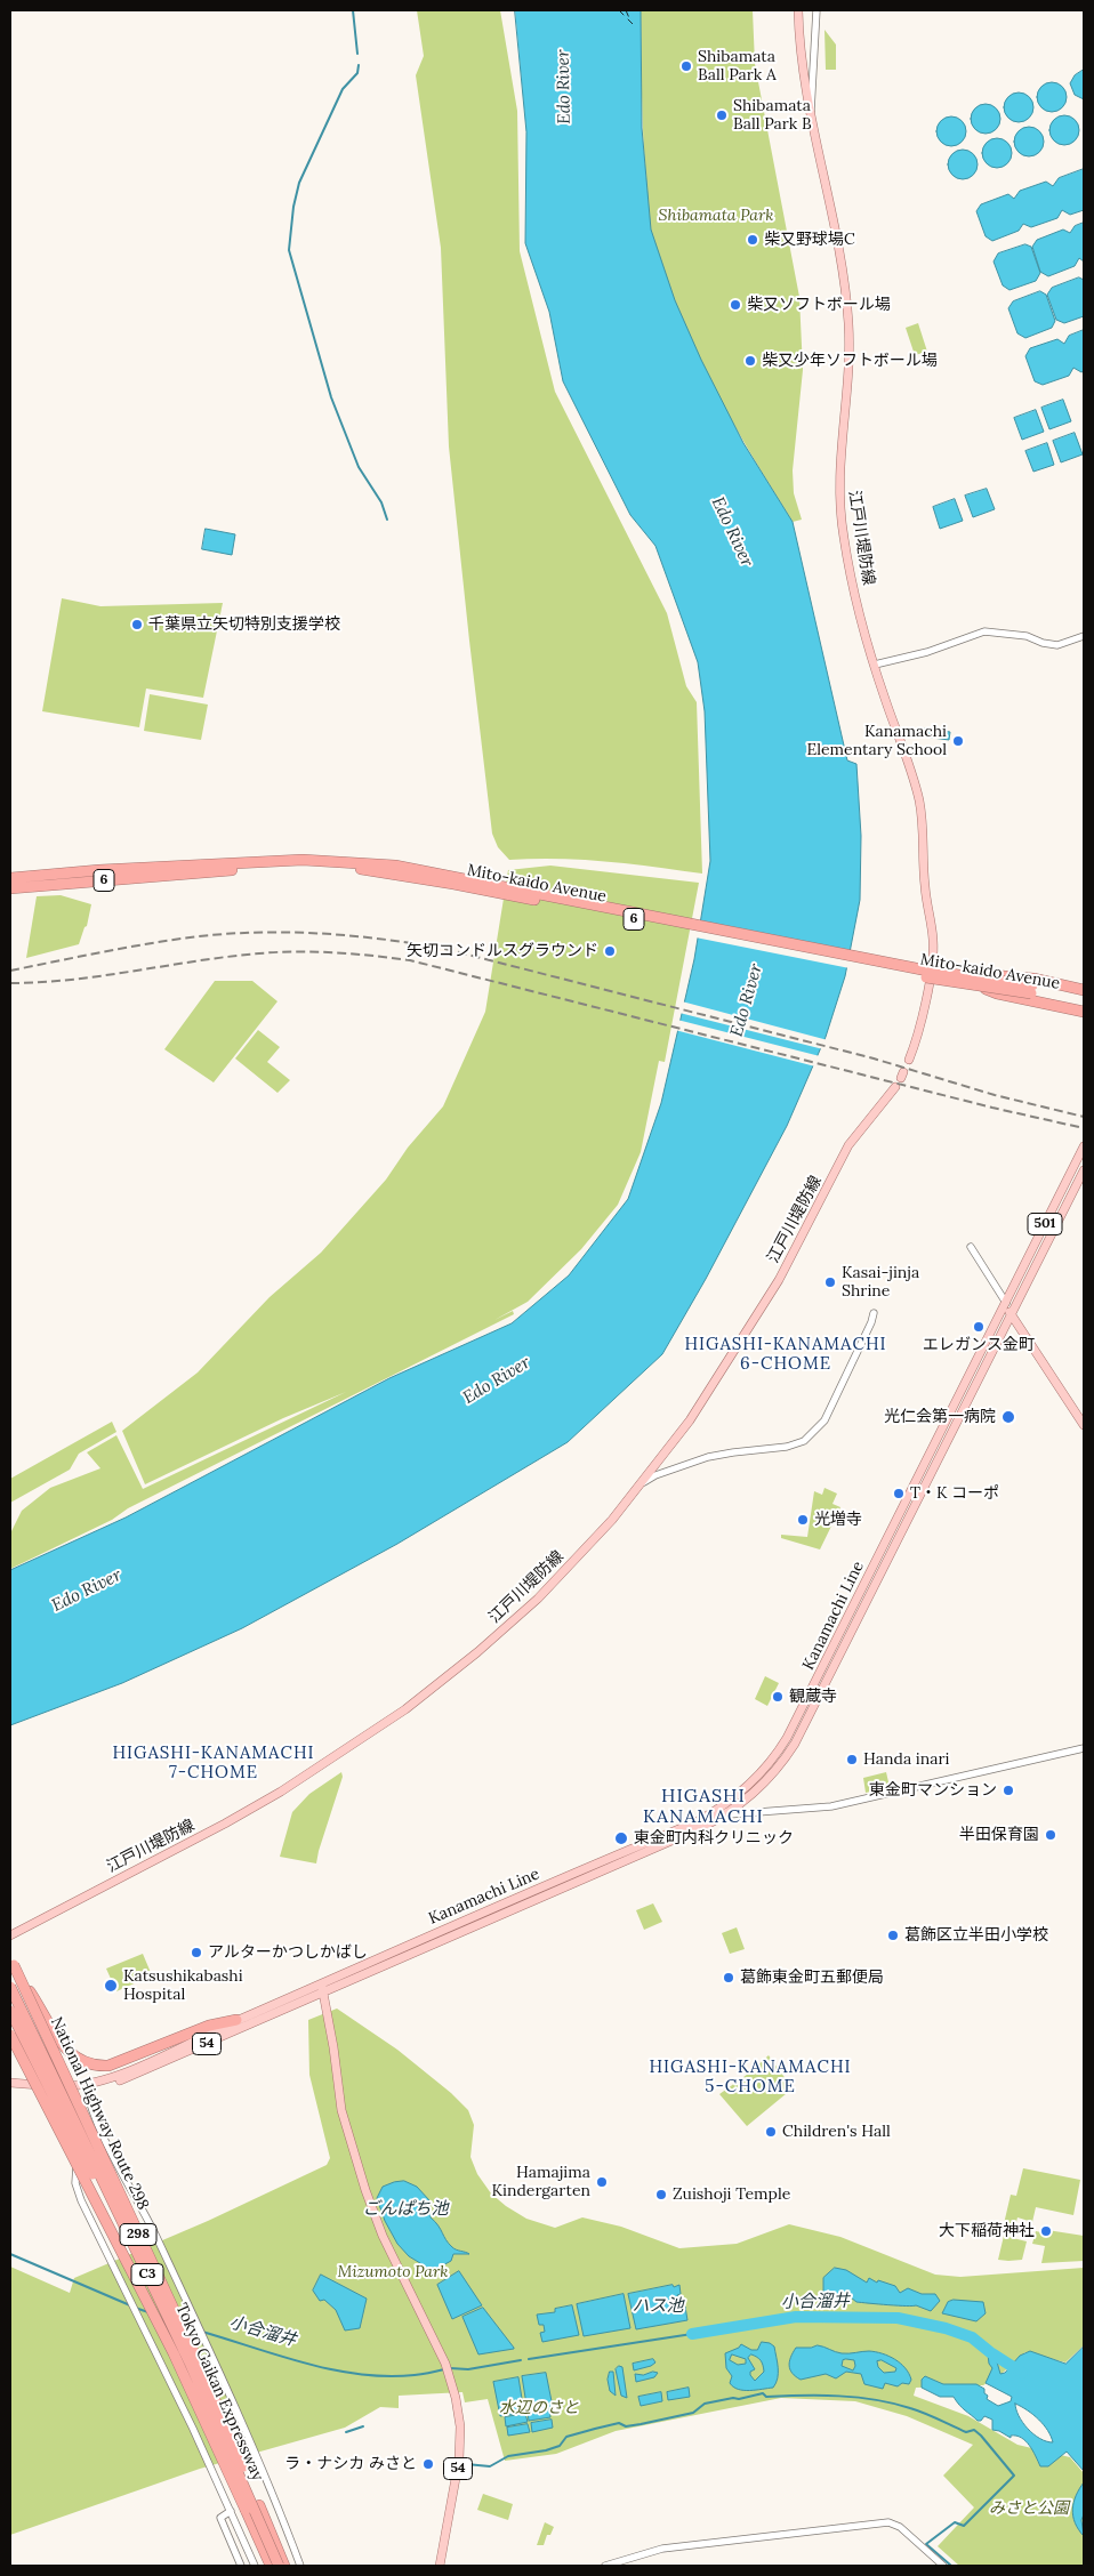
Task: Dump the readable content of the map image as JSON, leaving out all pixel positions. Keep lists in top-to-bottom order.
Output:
{
  "streets": {
    "highway": [
      "6",
      "Mito-kaido Avenue",
      "National Highway Route 298",
      "298",
      "C3",
      "Tokyo Gaikan Expressway"
    ],
    "main road": [
      "江戸川堤防線",
      "501",
      "Kanamachi Line",
      "54"
    ]
  },
  "crossings": [
    ["501", "Kanamachi Line"],
    ["Kanamachi Line", "54"],
    ["298", "Tokyo Gaikan Expressway"]
  ],
  "districts": [
    "HIGASHI-KANAMACHI 6-CHOME",
    "HIGASHI-KANAMACHI 7-CHOME",
    "HIGASHI KANAMACHI",
    "HIGASHI-KANAMACHI 5-CHOME"
  ],
  "water": [
    "Edo River",
    "ごんぱち池",
    "小合溜井",
    "ハス池"
  ],
  "parks": [
    "Shibamata Park",
    "Mizumoto Park",
    "水辺のさと",
    "みさと公園"
  ],
  "places": [
    "Shibamata Ball Park A",
    "Shibamata Ball Park B",
    "柴又野球場C",
    "柴又ソフトボール場",
    "柴又少年ソフトボール場",
    "千葉県立矢切特別支援学校",
    "Kanamachi Elementary School",
    "矢切コンドルスグラウンド",
    "Kasai-jinja Shrine",
    "エレガンス金町",
    "光仁会第一病院",
    "T・K コーポ",
    "光増寺",
    "観蔵寺",
    "Handa inari",
    "東金町マンション",
    "半田保育園",
    "東金町内科クリニック",
    "葛飾区立半田小学校",
    "アルターかつしかばし",
    "葛飾東金町五郵便局",
    "Katsushikabashi Hospital",
    "Children's Hall",
    "Hamajima Kindergarten",
    "Zuishoji Temple",
    "大下稲荷神社",
    "ラ・ナシカ みさと"
  ]
}
